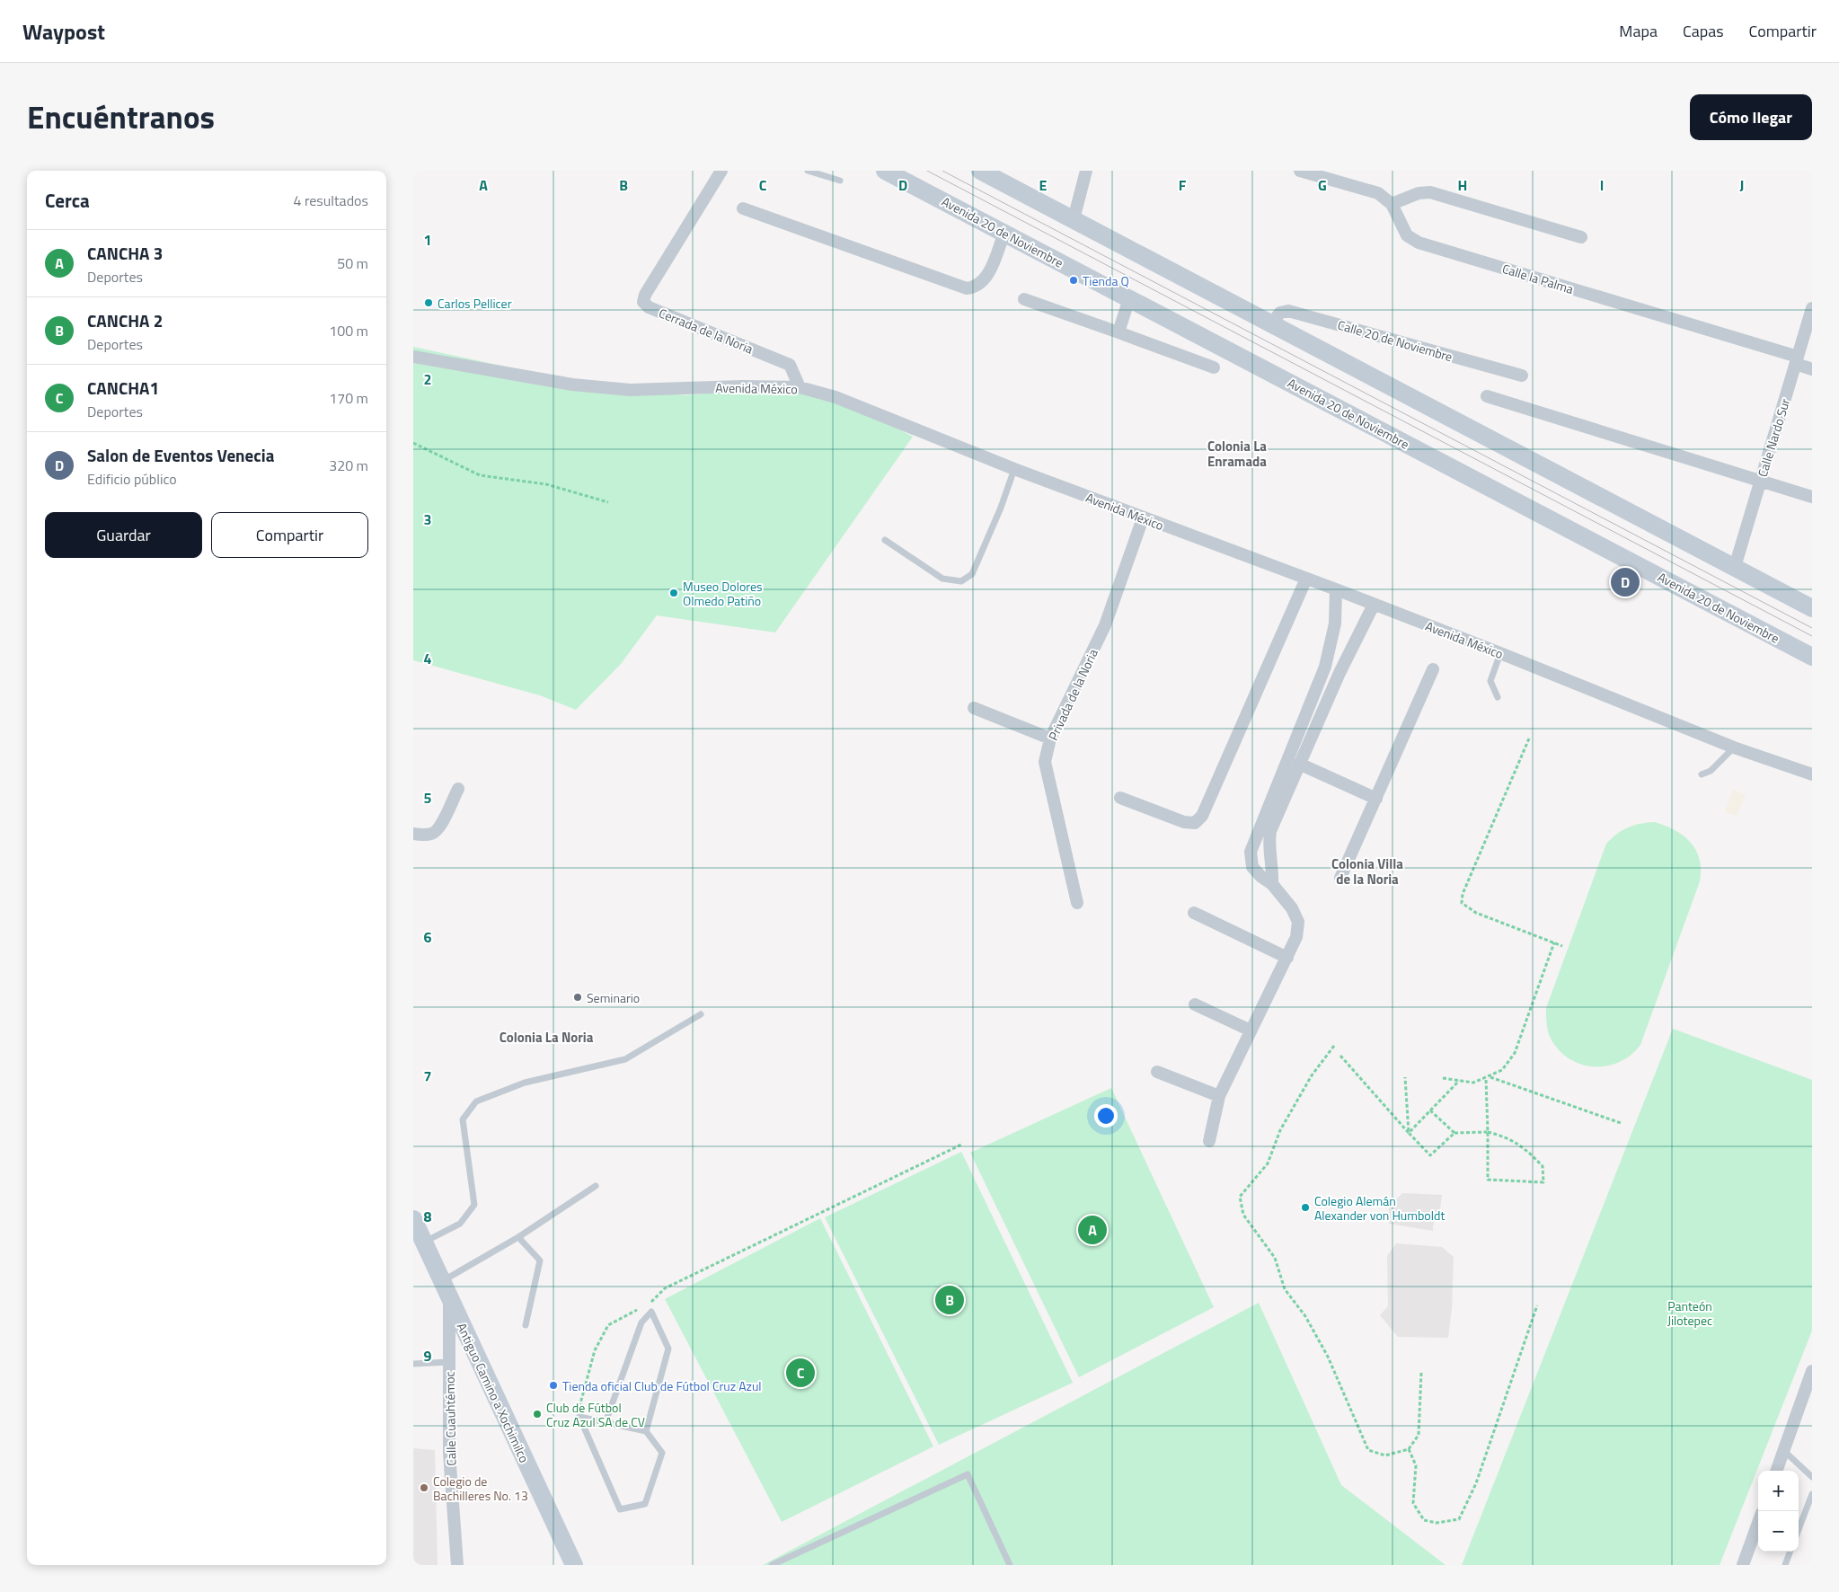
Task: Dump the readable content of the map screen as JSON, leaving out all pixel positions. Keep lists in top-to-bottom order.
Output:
{
  "streets": {
    "main road": ["Avenida 20 de Noviembre", "Antiguo Camino a Xochimilco"],
    "street": [
      "Calle la Palma",
      "Cerrada de la Noria",
      "Calle 20 de Noviembre",
      "Avenida México",
      "Calle Nardo Sur",
      "Privada de la Noria",
      "Calle Cuauhtémoc"
    ]
  },
  "crossings": [
    ["Calle la Palma", "Calle Nardo Sur"],
    ["Cerrada de la Noria", "Avenida México"],
    ["Avenida México", "Privada de la Noria"],
    ["Antiguo Camino a Xochimilco", "Calle Cuauhtémoc"]
  ],
  "districts": ["Colonia La Enramada", "Colonia Villa de la Noria", "Colonia La Noria"],
  "parks": ["Panteón Jilotepec"],
  "places": [
    "Tienda Q",
    "Carlos Pellicer",
    "Museo Dolores Olmedo Patiño",
    "Seminario",
    "Colegio Alemán Alexander von Humboldt",
    "Tienda oficial Club de Fútbol Cruz Azul",
    "Club de Fútbol Cruz Azul SA de CV",
    "Colegio de Bachilleres No. 13"
  ],
  "page": {
    "header": "Waypost",
    "nav": ["Mapa", "Capas", "Compartir"],
    "title": "Encuéntranos",
    "buttons": [
      "Cómo llegar",
      ["Guardar", "Compartir"]
    ],
    "heading": ["Cerca", "4 resultados"],
    "list": [
      {
        "mark": "A",
        "name": "CANCHA 3",
        "note": "Deportes",
        "value": "50 m"
      },
      {
        "mark": "B",
        "name": "CANCHA 2",
        "note": "Deportes",
        "value": "100 m"
      },
      {
        "mark": "C",
        "name": "CANCHA1",
        "note": "Deportes",
        "value": "170 m"
      },
      {
        "mark": "D",
        "name": "Salon de Eventos Venecia",
        "note": "Edificio público",
        "value": "320 m"
      }
    ],
    "pins": [
      "D",
      "A",
      "B",
      "C"
    ],
    "map_buttons": ["+", "−"]
  },
  "grid": {
    "columns": [
      "A",
      "B",
      "C",
      "D",
      "E",
      "F",
      "G",
      "H",
      "I",
      "J"
    ],
    "rows": [
      "1",
      "2",
      "3",
      "4",
      "5",
      "6",
      "7",
      "8",
      "9"
    ]
  }
}
